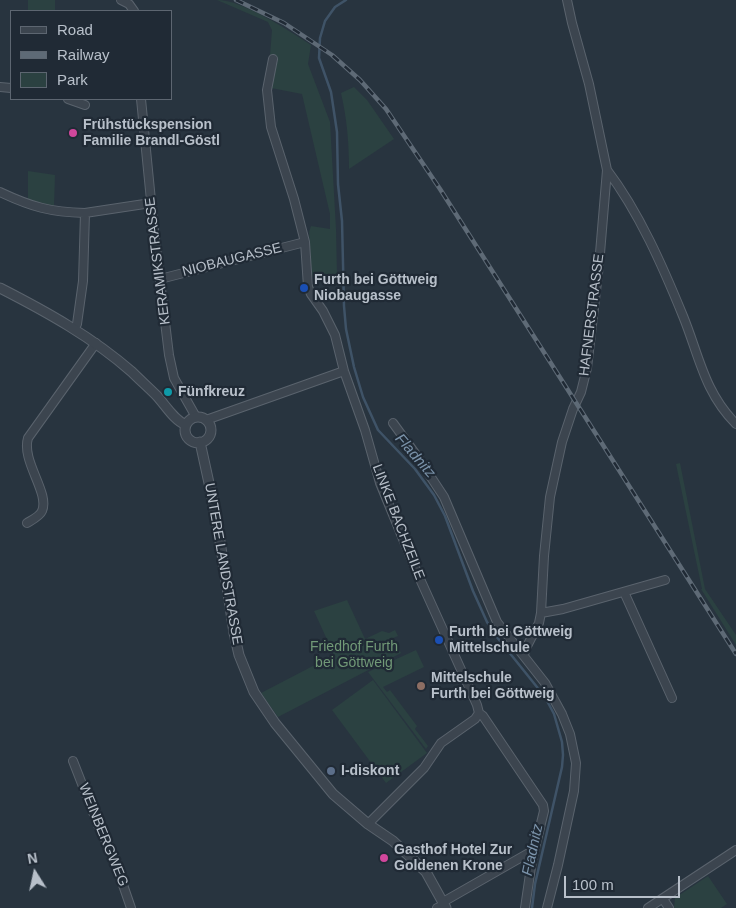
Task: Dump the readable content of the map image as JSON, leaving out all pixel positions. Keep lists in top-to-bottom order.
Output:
{
  "streets": {
    "street": [
      "NIOBAUGASSE",
      "KERAMIKSTRASSE",
      "HAFNERSTRASSE",
      "LINKE BACHZEILE",
      "UNTERE LANDSTRASSE",
      "WEINBERGWEG"
    ]
  },
  "crossings": [
    ["NIOBAUGASSE", "KERAMIKSTRASSE"],
    ["NIOBAUGASSE", "LINKE BACHZEILE"],
    ["KERAMIKSTRASSE", "UNTERE LANDSTRASSE"]
  ],
  "water": ["Fladnitz"],
  "parks": ["Friedhof Furth bei Göttweig"],
  "places": [
    "Frühstückspension Familie Brandl-Göstl",
    "Furth bei Göttweig Niobaugasse",
    "Fünfkreuz",
    "Furth bei Göttweig Mittelschule",
    "Mittelschule Furth bei Göttweig",
    "I-diskont",
    "Gasthof Hotel Zur Goldenen Krone"
  ],
  "legend": ["Road", "Railway", "Park"],
  "scale_bar": "100 m",
  "north": "top"
}
